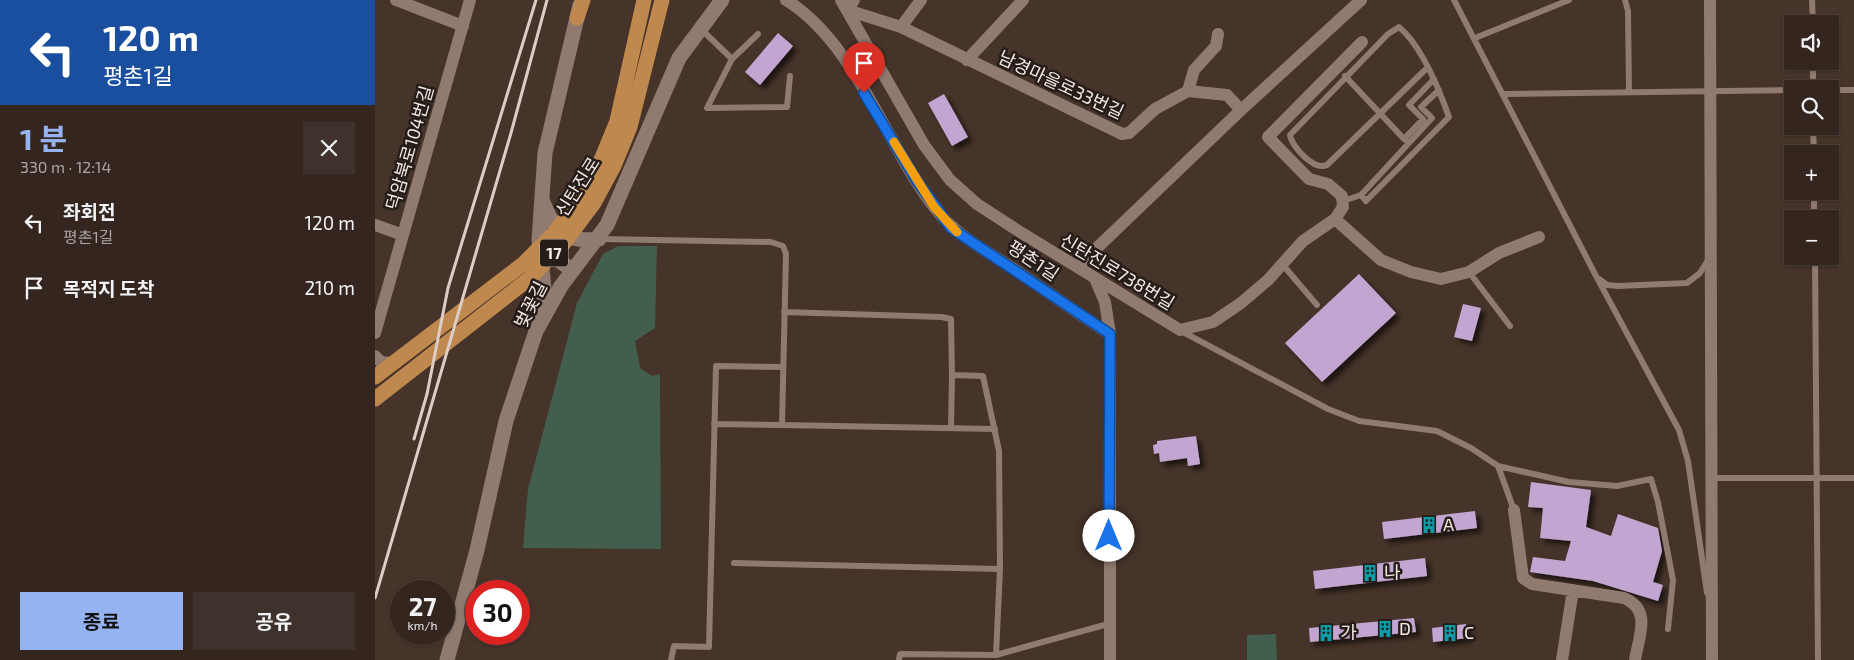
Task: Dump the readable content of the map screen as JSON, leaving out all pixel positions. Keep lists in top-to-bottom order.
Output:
{
  "streets": {
    "main road": ["신탄진로", "17"],
    "street": [
      "남경마을로33번길",
      "덕암북로104번길",
      "평촌1길",
      "신탄진로738번길",
      "벚꽃길"
    ]
  },
  "crossings": [
    ["남경마을로33번길", "신탄진로738번길"],
    ["신탄진로", "벚꽃길"]
  ],
  "places": {
    "building": [
      "A",
      "나",
      "D",
      "가",
      "C"
    ]
  },
  "page": {
    "turn": ["120 m", "평촌1길"],
    "map_buttons": ["+", "−"],
    "heading": ["1 분", "330 m · 12:14"],
    "list": [
      {
        "name": "좌회전",
        "note": "평촌1길",
        "value": "120 m"
      },
      {
        "name": "목적지 도착",
        "value": "210 m"
      }
    ],
    "speed": "27 km/h",
    "limit": "30",
    "buttons": ["종료", "공유"]
  }
}
